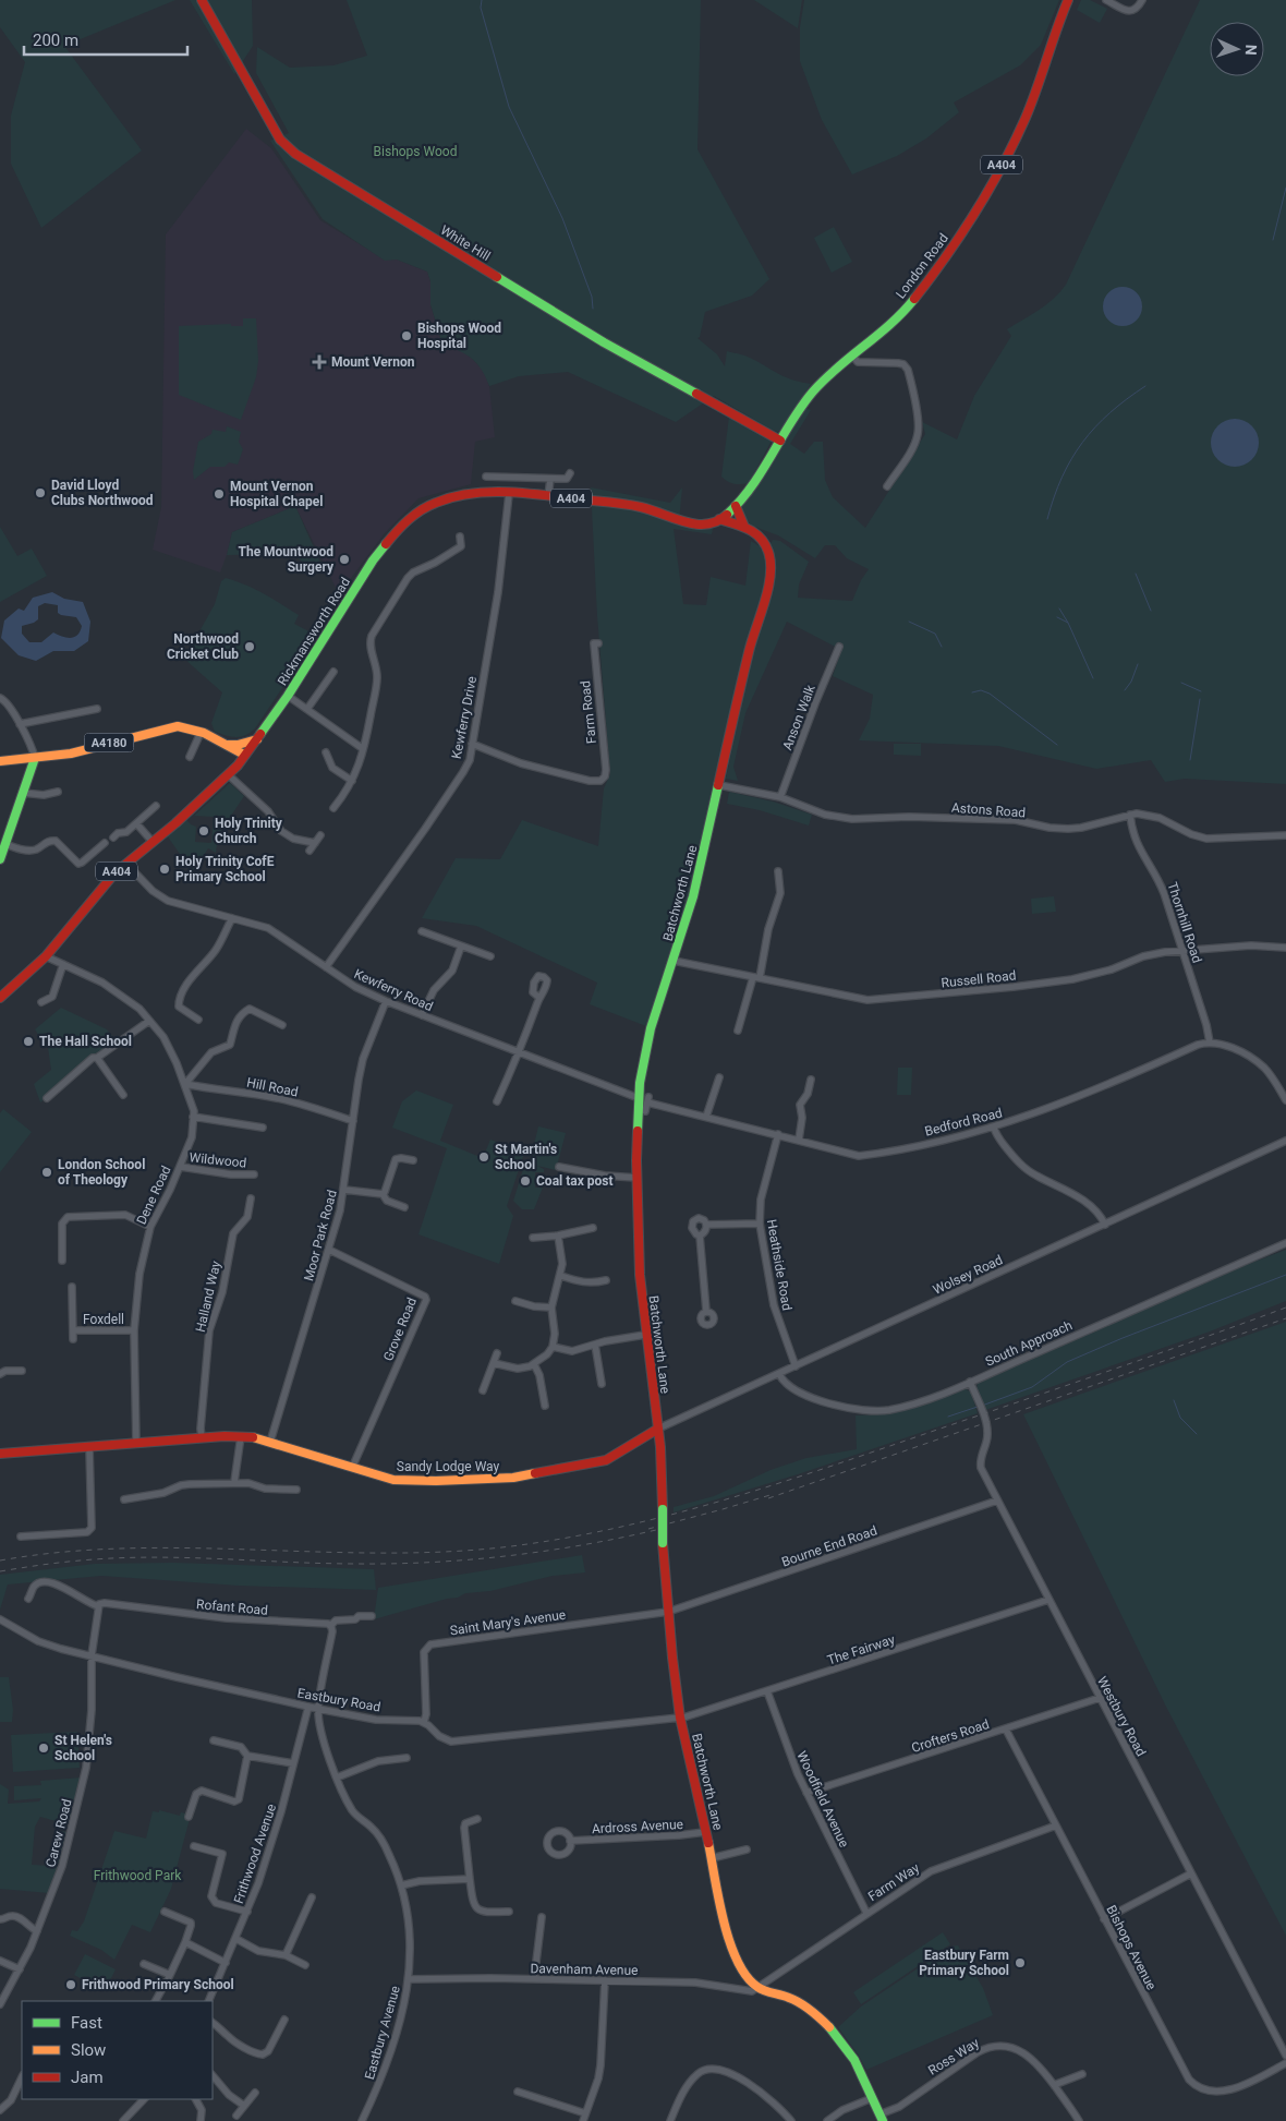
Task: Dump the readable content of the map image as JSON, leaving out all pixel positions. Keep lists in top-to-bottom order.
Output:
{
  "streets": {
    "street": [
      "A404",
      "White Hill",
      "London Road",
      "Rickmansworth Road",
      "Farm Road",
      "Kewferry Drive",
      "Anson Walk",
      "A4180",
      "Astons Road",
      "Batchworth Lane",
      "Thornhill Road",
      "Russell Road",
      "Kewferry Road",
      "Hill Road",
      "Bedford Road",
      "Wildwood",
      "Dene Road",
      "Moor Park Road",
      "Heathside Road",
      "Wolsey Road",
      "Halland Way",
      "Foxdell",
      "Grove Road",
      "South Approach",
      "Sandy Lodge Way",
      "Bourne End Road",
      "Rofant Road",
      "Saint Mary's Avenue",
      "The Fairway",
      "Eastbury Road",
      "Westbury Road",
      "Crofters Road",
      "Woodfield Avenue",
      "Ardross Avenue",
      "Carew Road",
      "Frithwood Avenue",
      "Farm Way",
      "Bishops Avenue",
      "Davenham Avenue",
      "Eastbury Avenue",
      "Ross Way"
    ]
  },
  "crossings": [
    ["White Hill", "London Road"],
    ["London Road", "Rickmansworth Road"],
    ["London Road", "Batchworth Lane"],
    ["Rickmansworth Road", "Kewferry Drive"],
    ["Rickmansworth Road", "A4180"],
    ["Rickmansworth Road", "Batchworth Lane"],
    ["Rickmansworth Road", "Kewferry Road"],
    ["Rickmansworth Road", "Dene Road"],
    ["Farm Road", "Kewferry Drive"],
    ["Kewferry Drive", "Kewferry Road"],
    ["Anson Walk", "Astons Road"],
    ["Astons Road", "Batchworth Lane"],
    ["Astons Road", "Thornhill Road"],
    ["Batchworth Lane", "Russell Road"],
    ["Batchworth Lane", "Kewferry Road"],
    ["Batchworth Lane", "Wolsey Road"],
    ["Batchworth Lane", "Sandy Lodge Way"],
    ["Batchworth Lane", "Bourne End Road"],
    ["Batchworth Lane", "Saint Mary's Avenue"],
    ["Batchworth Lane", "The Fairway"],
    ["Batchworth Lane", "Ardross Avenue"],
    ["Batchworth Lane", "Farm Way"],
    ["Batchworth Lane", "Davenham Avenue"],
    ["Thornhill Road", "Russell Road"],
    ["Thornhill Road", "Bedford Road"],
    ["Kewferry Road", "Moor Park Road"],
    ["Hill Road", "Dene Road"],
    ["Hill Road", "Moor Park Road"],
    ["Bedford Road", "Heathside Road"],
    ["Wildwood", "Dene Road"],
    ["Dene Road", "Foxdell"],
    ["Dene Road", "Sandy Lodge Way"],
    ["Moor Park Road", "Grove Road"],
    ["Moor Park Road", "Sandy Lodge Way"],
    ["Heathside Road", "Wolsey Road"],
    ["Wolsey Road", "South Approach"],
    ["Wolsey Road", "Sandy Lodge Way"],
    ["Halland Way", "Sandy Lodge Way"],
    ["Grove Road", "Sandy Lodge Way"],
    ["South Approach", "Westbury Road"],
    ["Bourne End Road", "Saint Mary's Avenue"],
    ["Bourne End Road", "Westbury Road"],
    ["Saint Mary's Avenue", "Eastbury Road"],
    ["The Fairway", "Westbury Road"],
    ["The Fairway", "Woodfield Avenue"],
    ["Eastbury Road", "Carew Road"],
    ["Eastbury Road", "Frithwood Avenue"],
    ["Eastbury Road", "Eastbury Avenue"],
    ["Westbury Road", "Crofters Road"],
    ["Crofters Road", "Woodfield Avenue"],
    ["Crofters Road", "Bishops Avenue"],
    ["Woodfield Avenue", "Farm Way"],
    ["Farm Way", "Bishops Avenue"],
    ["Farm Way", "Davenham Avenue"],
    ["Davenham Avenue", "Eastbury Avenue"]
  ],
  "parks": ["Bishops Wood", "Frithwood Park"],
  "places": {
    "other": [
      "Bishops Wood Hospital",
      "David Lloyd Clubs Northwood",
      "Mount Vernon Hospital Chapel",
      "The Mountwood Surgery",
      "Northwood Cricket Club",
      "Holy Trinity Church",
      "Holy Trinity CofE Primary School",
      "The Hall School",
      "St Martin's School",
      "London School of Theology",
      "Coal tax post",
      "St Helen's School",
      "Eastbury Farm Primary School",
      "Frithwood Primary School"
    ],
    "health": ["Mount Vernon"]
  },
  "legend": ["Fast", "Slow", "Jam"],
  "scale_bar": "200 m",
  "north": "right"
}
